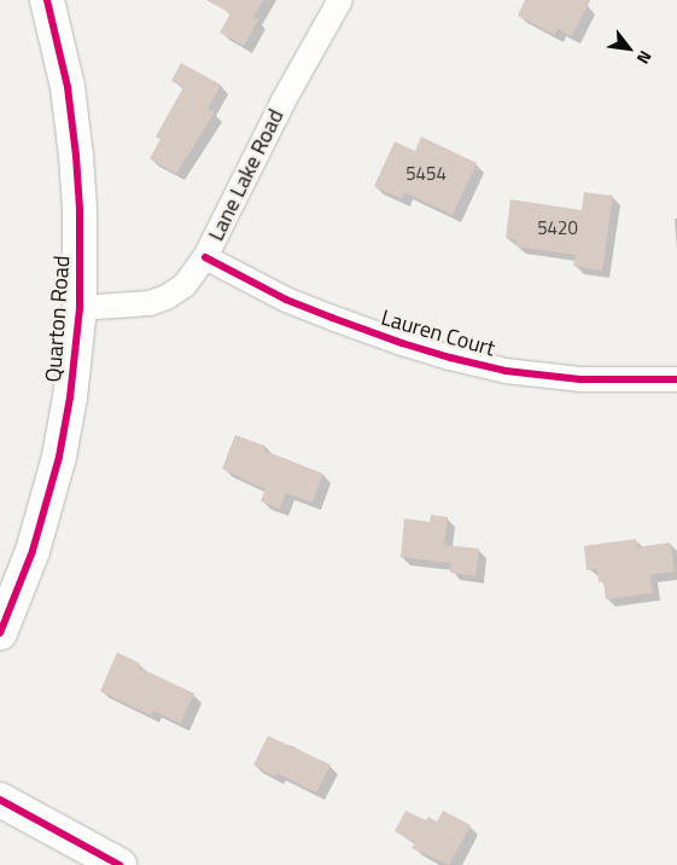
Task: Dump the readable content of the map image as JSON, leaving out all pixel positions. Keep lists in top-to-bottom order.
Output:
{
  "streets": {
    "street": ["Lane Lake Road", "Quarton Road", "Lauren Court"]
  },
  "crossings": [
    ["Lane Lake Road", "Quarton Road"],
    ["Lane Lake Road", "Lauren Court"]
  ],
  "house_numbers": ["5454", "5420"],
  "north": "bottom right"
}
